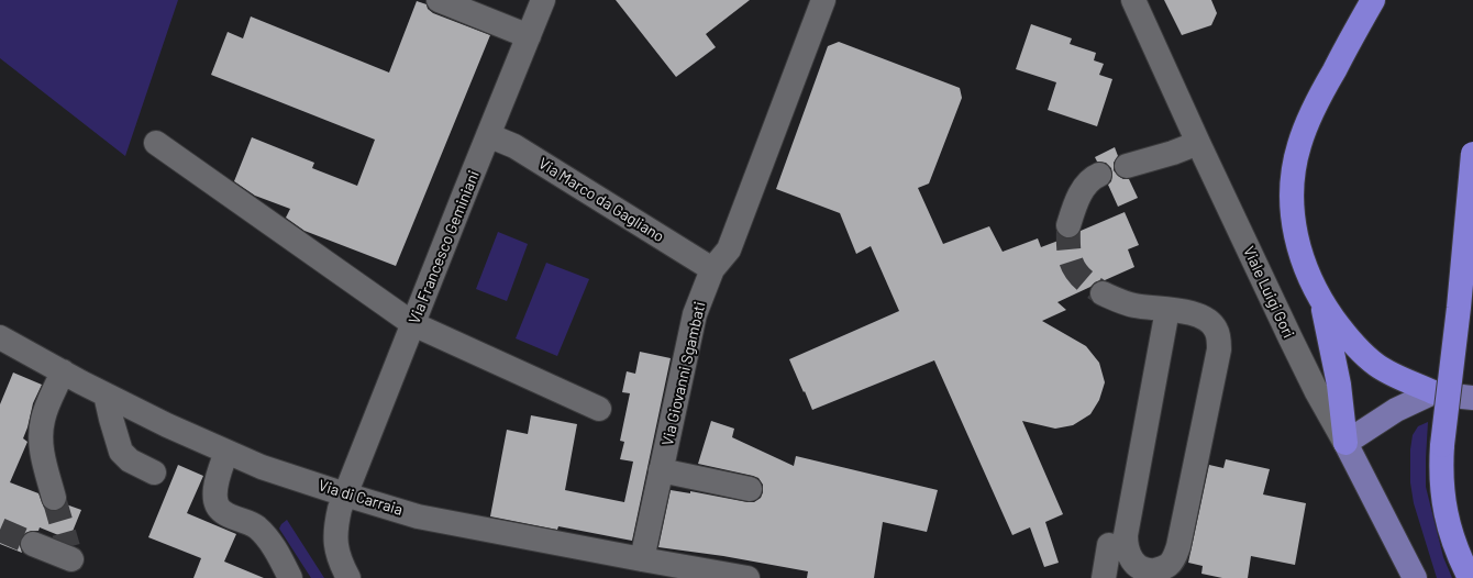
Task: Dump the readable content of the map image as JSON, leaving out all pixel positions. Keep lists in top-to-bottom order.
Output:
{
  "streets": {
    "main road": ["Viale Luigi Gori"],
    "street": [
      "Via Marco da Gagliano",
      "Via Francesco Geminiani",
      "Via Giovanni Sgambati",
      "Via di Carraia"
    ]
  },
  "crossings": [
    ["Via Marco da Gagliano", "Via Francesco Geminiani"],
    ["Via Marco da Gagliano", "Via Giovanni Sgambati"],
    ["Via Francesco Geminiani", "Via di Carraia"],
    ["Via Giovanni Sgambati", "Via di Carraia"]
  ]
}
